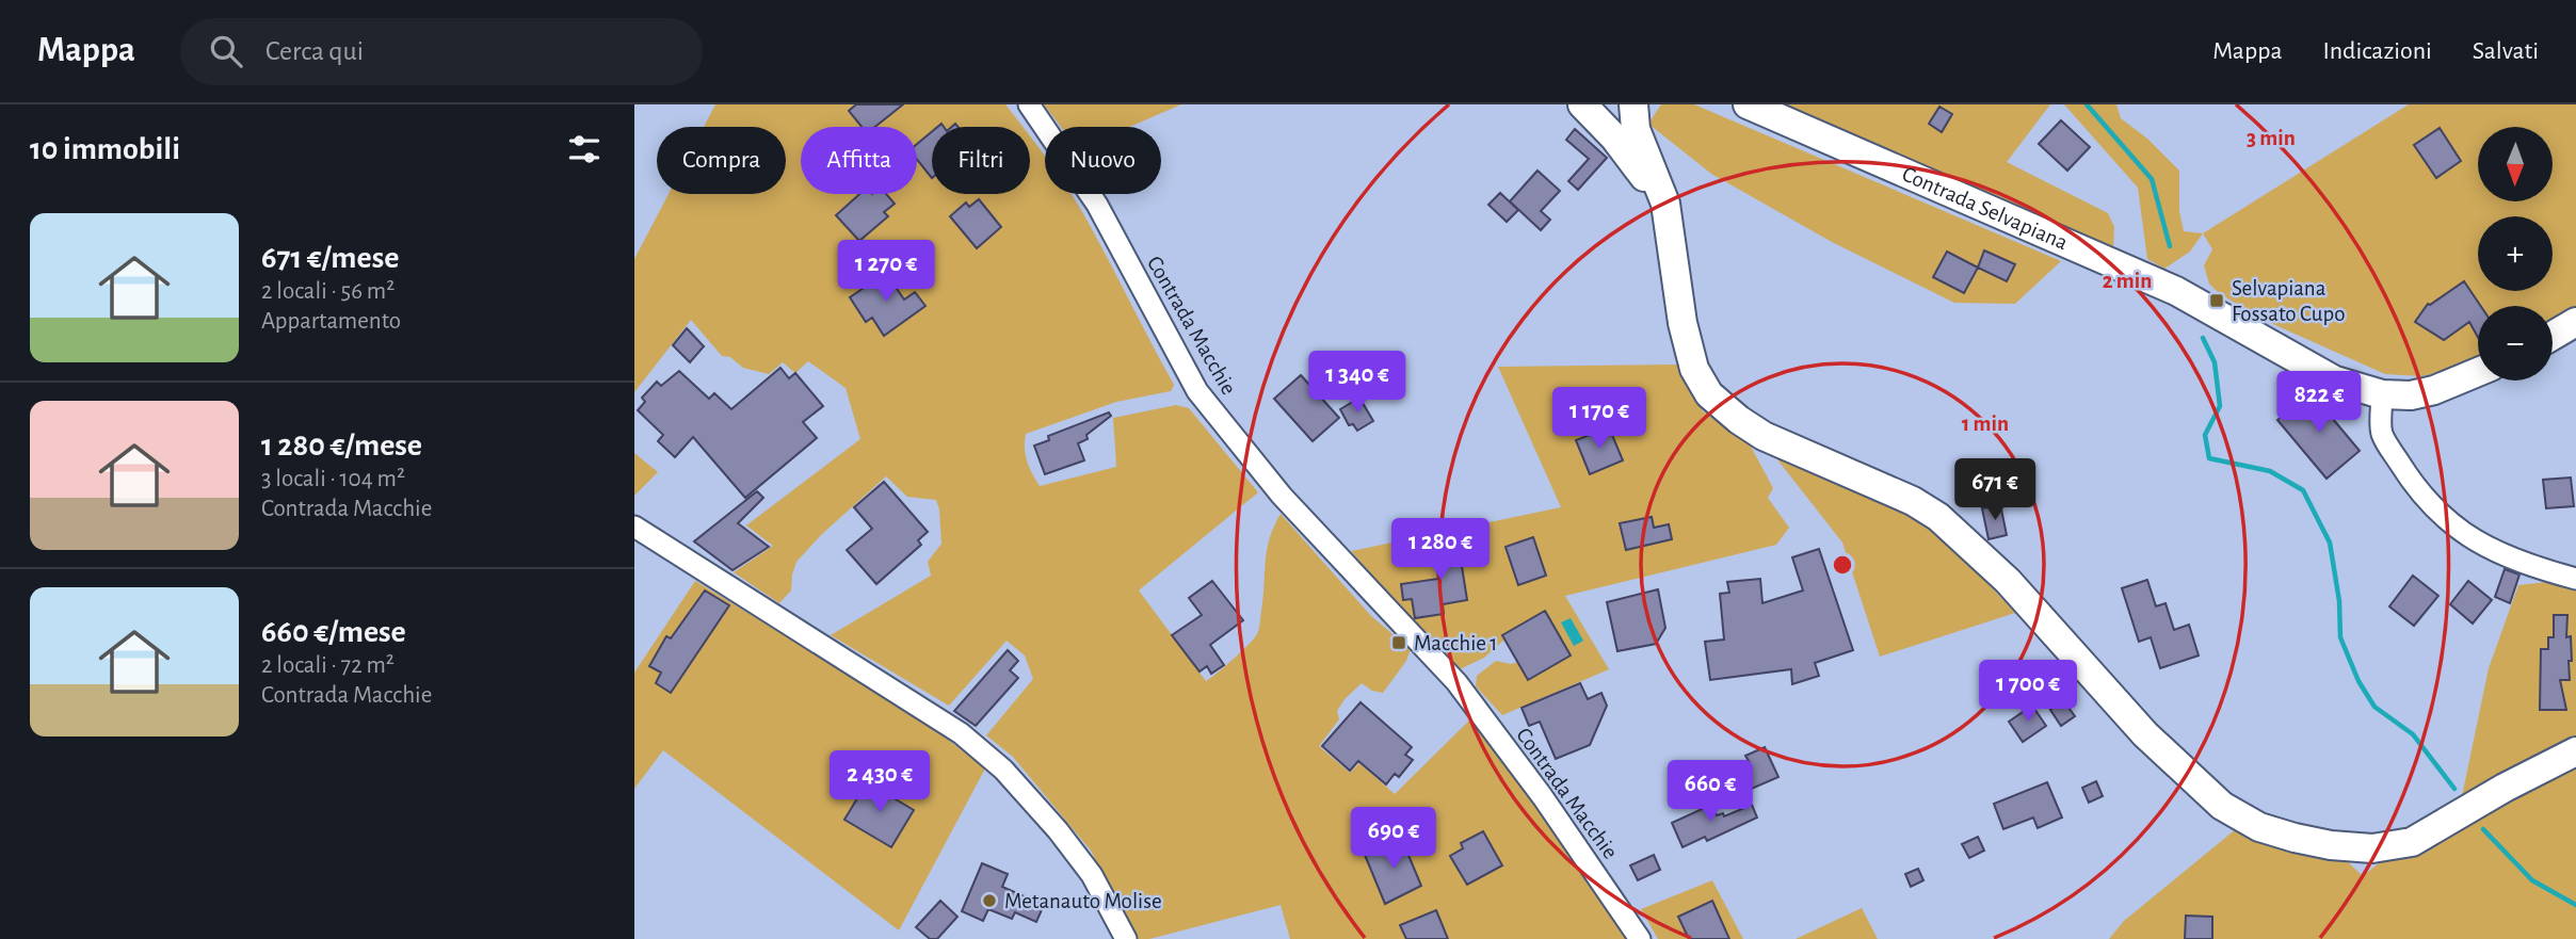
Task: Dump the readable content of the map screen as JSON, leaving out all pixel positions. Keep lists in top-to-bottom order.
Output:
{
  "streets": {
    "main road": ["Contrada Selvapiana"],
    "street": ["Contrada Macchie"]
  },
  "places": {
    "transit": ["Selvapiana Fossato Cupo", "Macchie 1"],
    "other": ["Metanauto Molise"]
  },
  "north": "bottom",
  "page": {
    "header": "Mappa",
    "search": "Cerca qui",
    "nav": ["Mappa", "Indicazioni", "Salvati"],
    "heading": "10 immobili",
    "map_buttons": ["+", "−"],
    "chip": [
      "Compra",
      "Affitta",
      "Filtri",
      "Nuovo"
    ],
    "list": [
      {
        "name": "671 €/mese",
        "note": "2 locali · 56 m² · Appartamento"
      },
      {
        "name": "1 280 €/mese",
        "note": "3 locali · 104 m² · Contrada Macchie"
      },
      {
        "name": "660 €/mese",
        "note": "2 locali · 72 m² · Contrada Macchie"
      }
    ],
    "price": [
      "1 270 €",
      "1 340 €",
      "822 €",
      "1 170 €",
      "671 €",
      "1 280 €",
      "1 700 €",
      "2 430 €",
      "660 €",
      "690 €"
    ]
  },
  "rings": ["3 min", "2 min", "1 min"]
}
